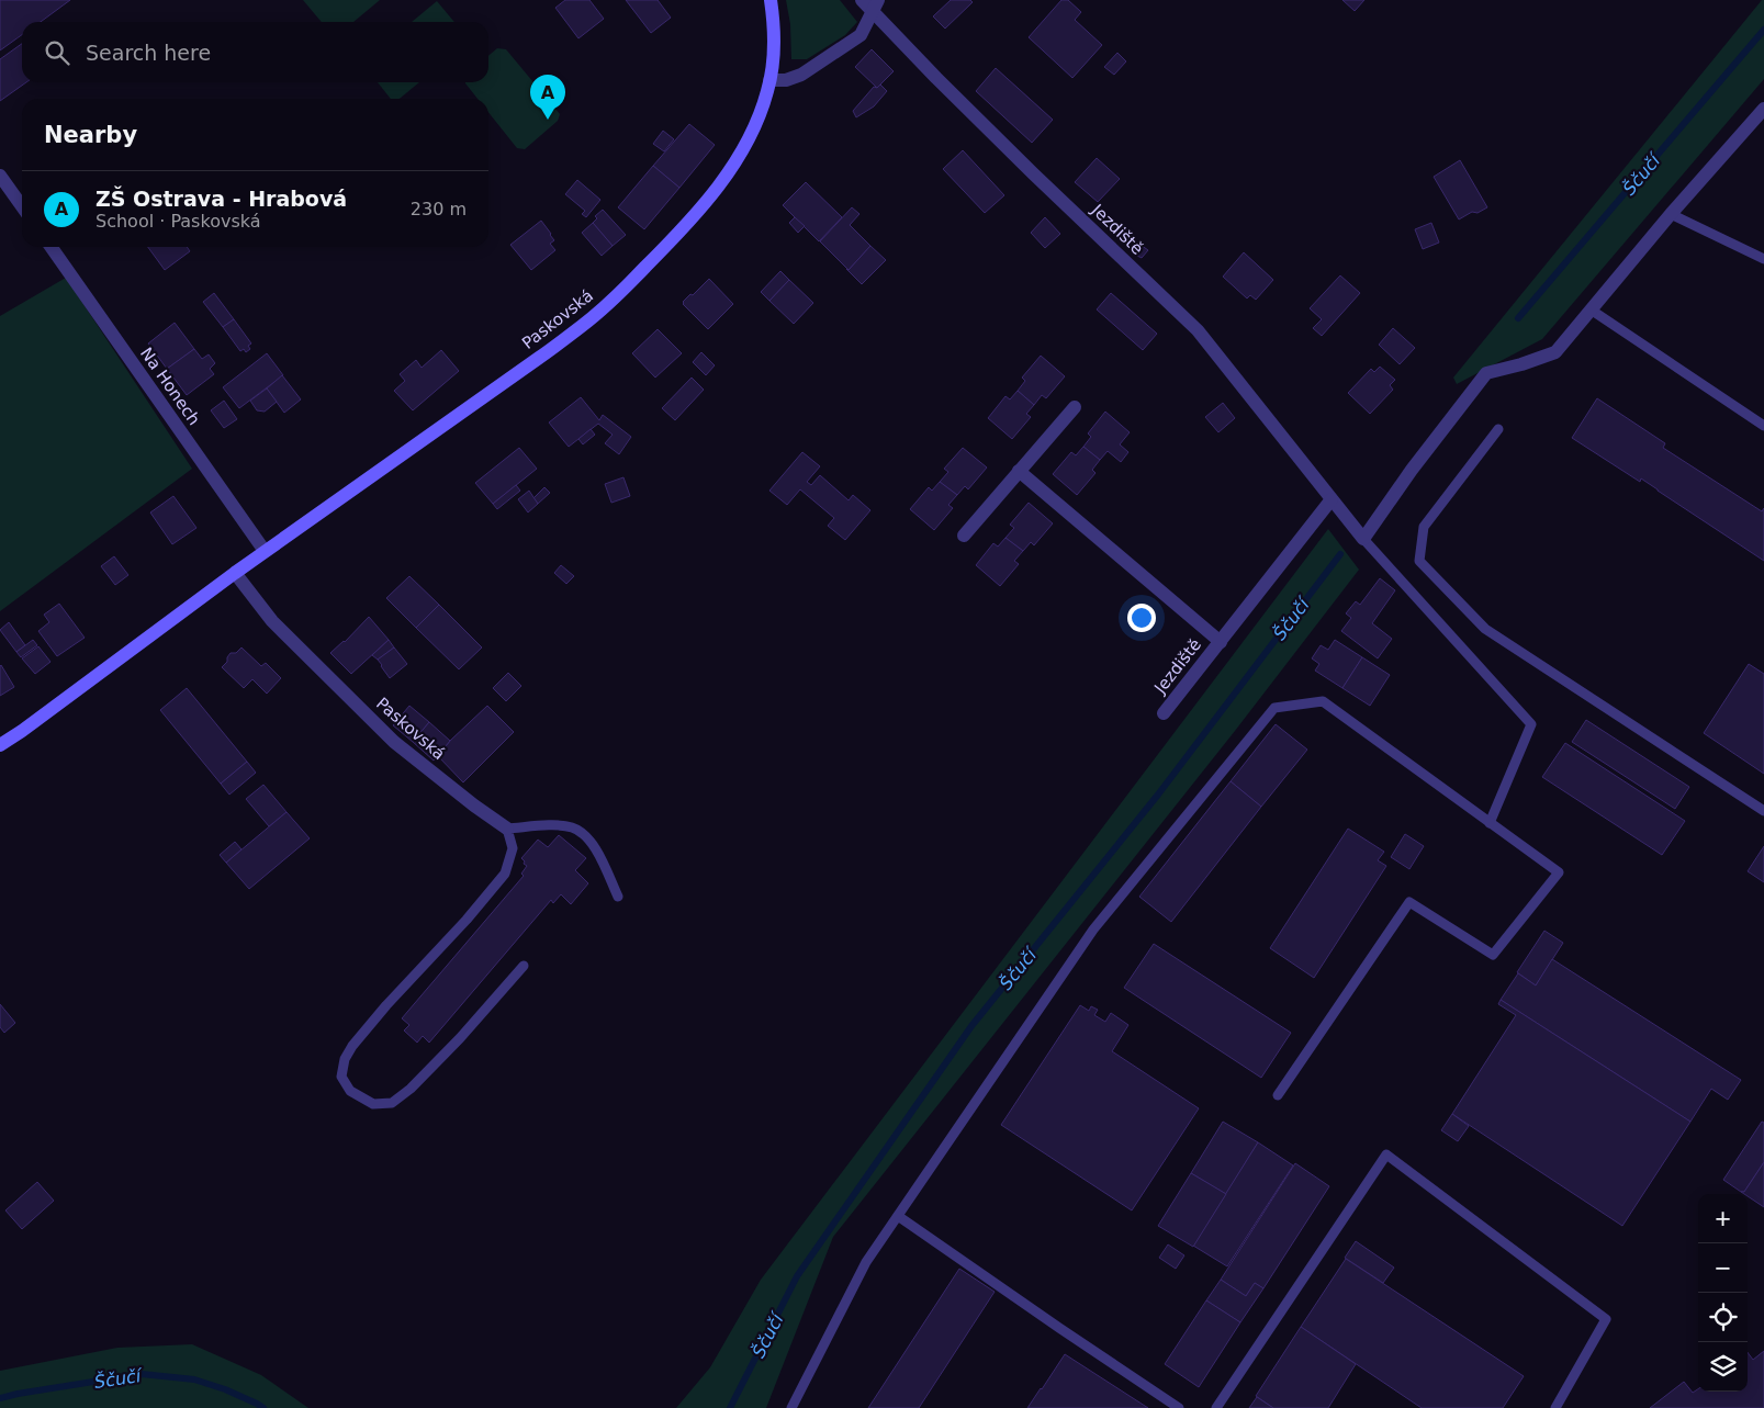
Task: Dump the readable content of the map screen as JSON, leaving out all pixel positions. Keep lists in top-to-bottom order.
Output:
{
  "streets": {
    "main road": ["Paskovská"],
    "street": ["Jezdiště", "Na Honech"]
  },
  "crossings": [
    ["Paskovská", "Na Honech"]
  ],
  "water": ["Ščučí"],
  "page": {
    "search": "Search here",
    "pins": "A",
    "heading": "Nearby",
    "list": [
      {
        "mark": "A",
        "name": "ZŠ Ostrava - Hrabová",
        "note": "School · Paskovská",
        "value": "230 m"
      }
    ],
    "map_buttons": ["+", "−"]
  }
}
